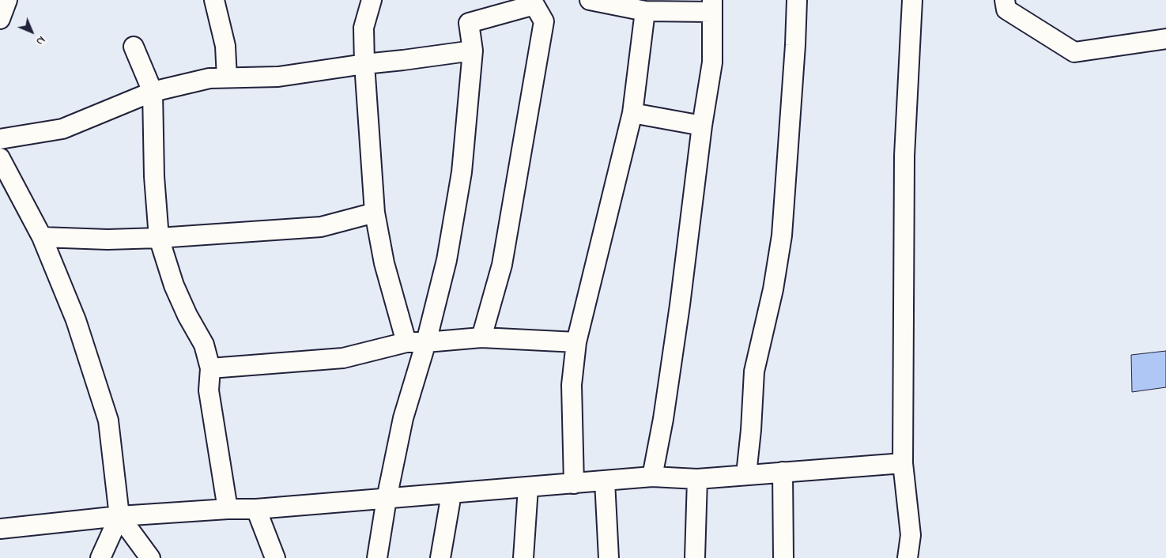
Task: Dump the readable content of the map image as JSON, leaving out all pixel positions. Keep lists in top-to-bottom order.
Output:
{
  "north": "bottom right"
}
